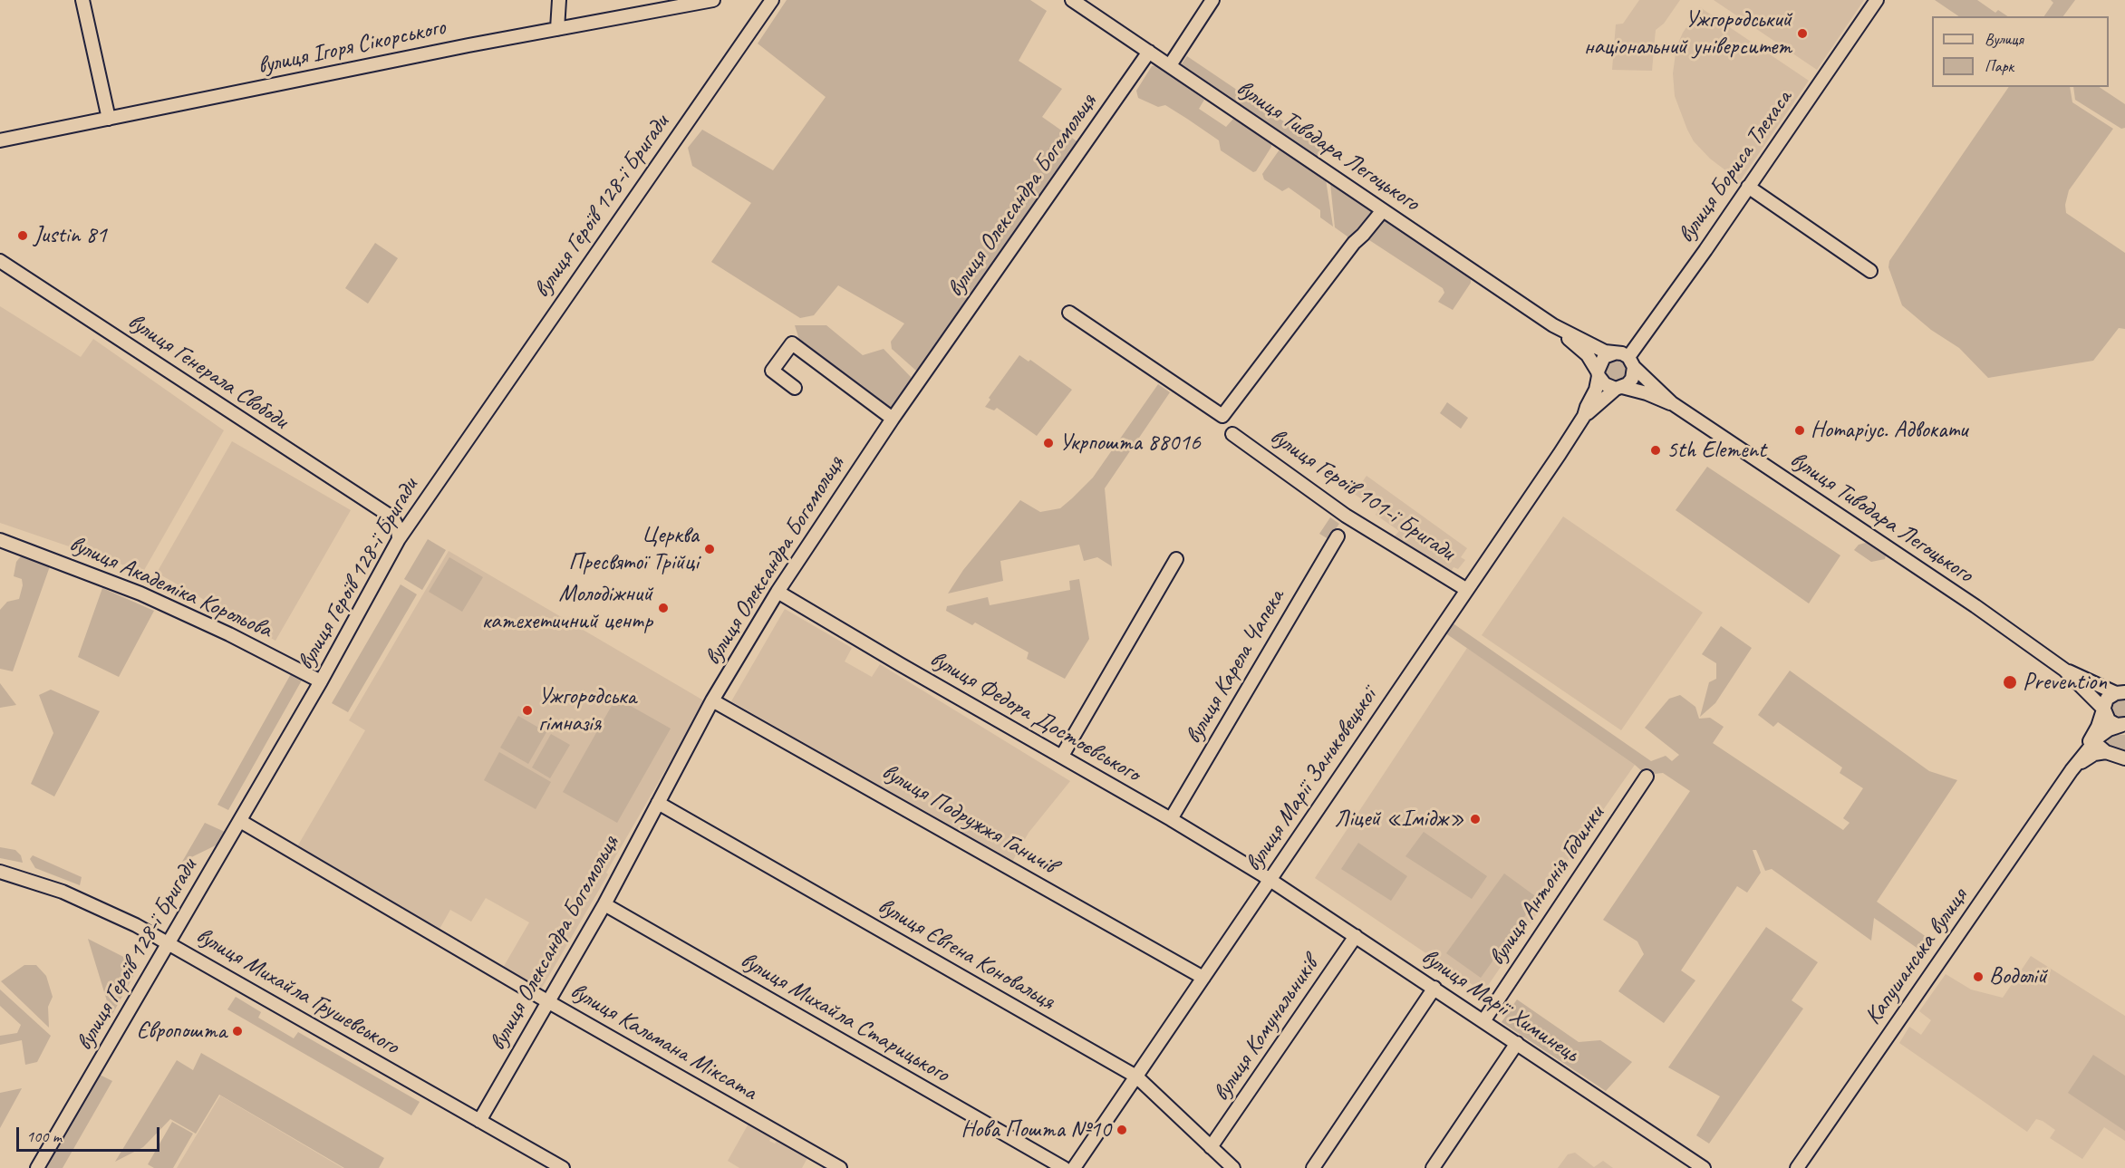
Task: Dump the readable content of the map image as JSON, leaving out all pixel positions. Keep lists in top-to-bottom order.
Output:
{
  "streets": {
    "street": [
      "вулиця Ігоря Сікорського",
      "вулиця Тиводара Легоцького",
      "вулиця Бориса Тлехаса",
      "вулиця Олександра Богомольця",
      "вулиця Героїв 128-ї Бригади",
      "вулиця Генерала Свободи",
      "вулиця Героїв 101-ї Бригади",
      "вулиця Академіка Корольова",
      "вулиця Карела Чапека",
      "вулиця Федора Достоєвського",
      "вулиця Марії Заньковецької",
      "вулиця Подружжя Ганичів",
      "вулиця Антонія Годинки",
      "вулиця Євгена Коновальця",
      "Капушанська вулиця",
      "вулиця Михайла Грушевського",
      "вулиця Марії Химинець",
      "вулиця Михайла Старицького",
      "вулиця Комунальників",
      "вулиця Кальмана Міксата"
    ]
  },
  "crossings": [
    ["вулиця Тиводара Легоцького", "вулиця Бориса Тлехаса"],
    ["вулиця Тиводара Легоцького", "вулиця Олександра Богомольця"],
    ["вулиця Тиводара Легоцького", "вулиця Марії Заньковецької"],
    ["вулиця Тиводара Легоцького", "Капушанська вулиця"],
    ["вулиця Бориса Тлехаса", "вулиця Марії Заньковецької"],
    ["вулиця Олександра Богомольця", "вулиця Федора Достоєвського"],
    ["вулиця Олександра Богомольця", "вулиця Подружжя Ганичів"],
    ["вулиця Олександра Богомольця", "вулиця Євгена Коновальця"],
    ["вулиця Олександра Богомольця", "вулиця Михайла Грушевського"],
    ["вулиця Олександра Богомольця", "вулиця Михайла Старицького"],
    ["вулиця Олександра Богомольця", "вулиця Кальмана Міксата"],
    ["вулиця Героїв 128-ї Бригади", "вулиця Академіка Корольова"],
    ["вулиця Героїв 128-ї Бригади", "вулиця Михайла Грушевського"],
    ["вулиця Героїв 128-ї Бригади", "вулиця Кальмана Міксата"],
    ["вулиця Героїв 101-ї Бригади", "вулиця Марії Заньковецької"],
    ["вулиця Карела Чапека", "вулиця Федора Достоєвського"],
    ["вулиця Федора Достоєвського", "вулиця Марії Заньковецької"],
    ["вулиця Федора Достоєвського", "вулиця Марії Химинець"],
    ["вулиця Марії Заньковецької", "вулиця Подружжя Ганичів"],
    ["вулиця Марії Заньковецької", "вулиця Євгена Коновальця"],
    ["вулиця Марії Заньковецької", "вулиця Марії Химинець"],
    ["вулиця Антонія Годинки", "вулиця Марії Химинець"],
    ["вулиця Євгена Коновальця", "вулиця Комунальників"],
    ["вулиця Марії Химинець", "вулиця Комунальників"]
  ],
  "places": [
    "Ужгородський національний університет",
    "Justin 81",
    "Нотаріус. Адвокати",
    "Укрпошта 88016",
    "5th Element",
    "Церква Пресвятої Трійці",
    "Молодіжний катехетичний центр",
    "Prevention",
    "Ужгородська гімназія",
    "Ліцей «Імідж»",
    "Водолій",
    "Європошта",
    "Нова Пошта №10"
  ],
  "legend": ["Вулиця", "Парк"],
  "scale_bar": "100 m"
}
